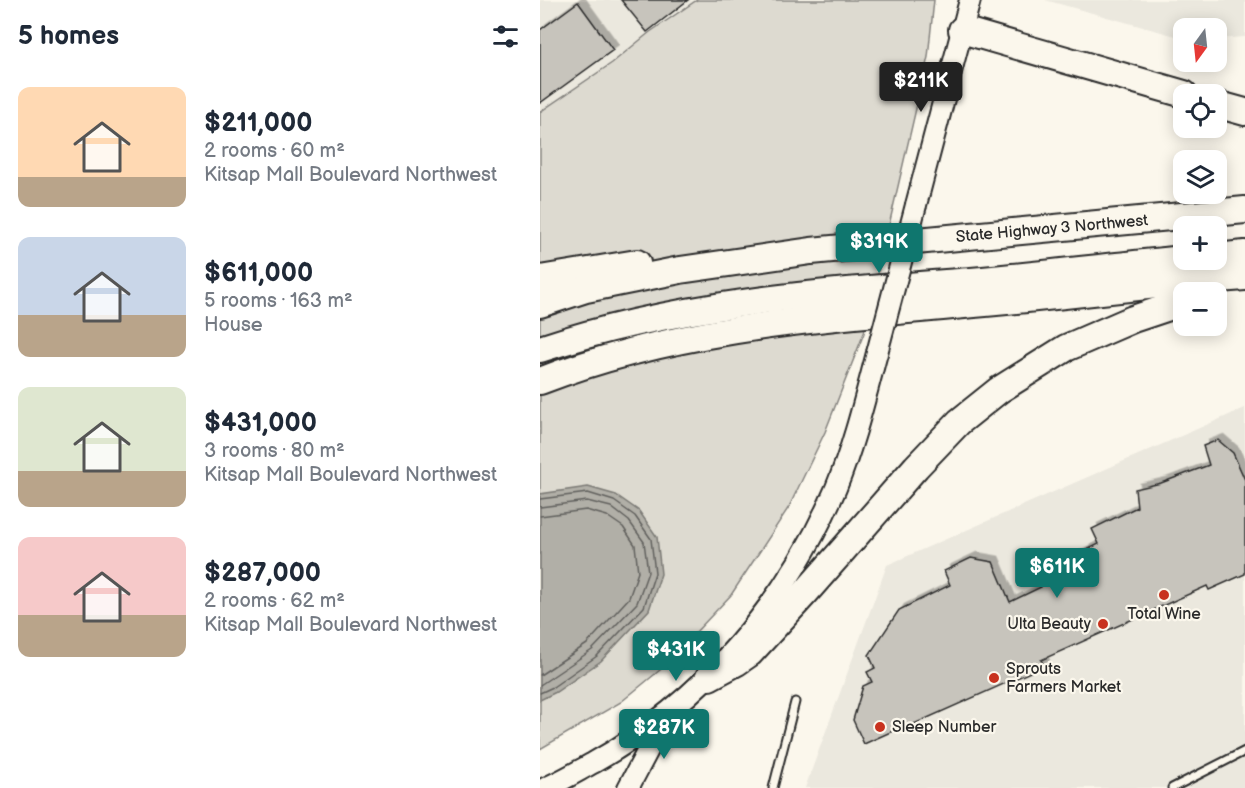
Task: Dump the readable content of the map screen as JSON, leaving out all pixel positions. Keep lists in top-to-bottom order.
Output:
{
  "streets": {
    "highway": ["State Highway 3 Northwest"]
  },
  "places": [
    "Total Wine",
    "Ulta Beauty",
    "Sprouts Farmers Market",
    "Sleep Number"
  ],
  "north": "bottom",
  "page": {
    "heading": "5 homes",
    "map_buttons": ["+", "−"],
    "price": [
      "$211K",
      "$319K",
      "$611K",
      "$431K",
      "$287K"
    ],
    "list": [
      {
        "name": "$211,000",
        "note": "2 rooms · 60 m² · Kitsap Mall Boulevard Northwest"
      },
      {
        "name": "$611,000",
        "note": "5 rooms · 163 m² · House"
      },
      {
        "name": "$431,000",
        "note": "3 rooms · 80 m² · Kitsap Mall Boulevard Northwest"
      },
      {
        "name": "$287,000",
        "note": "2 rooms · 62 m² · Kitsap Mall Boulevard Northwest"
      }
    ]
  }
}
